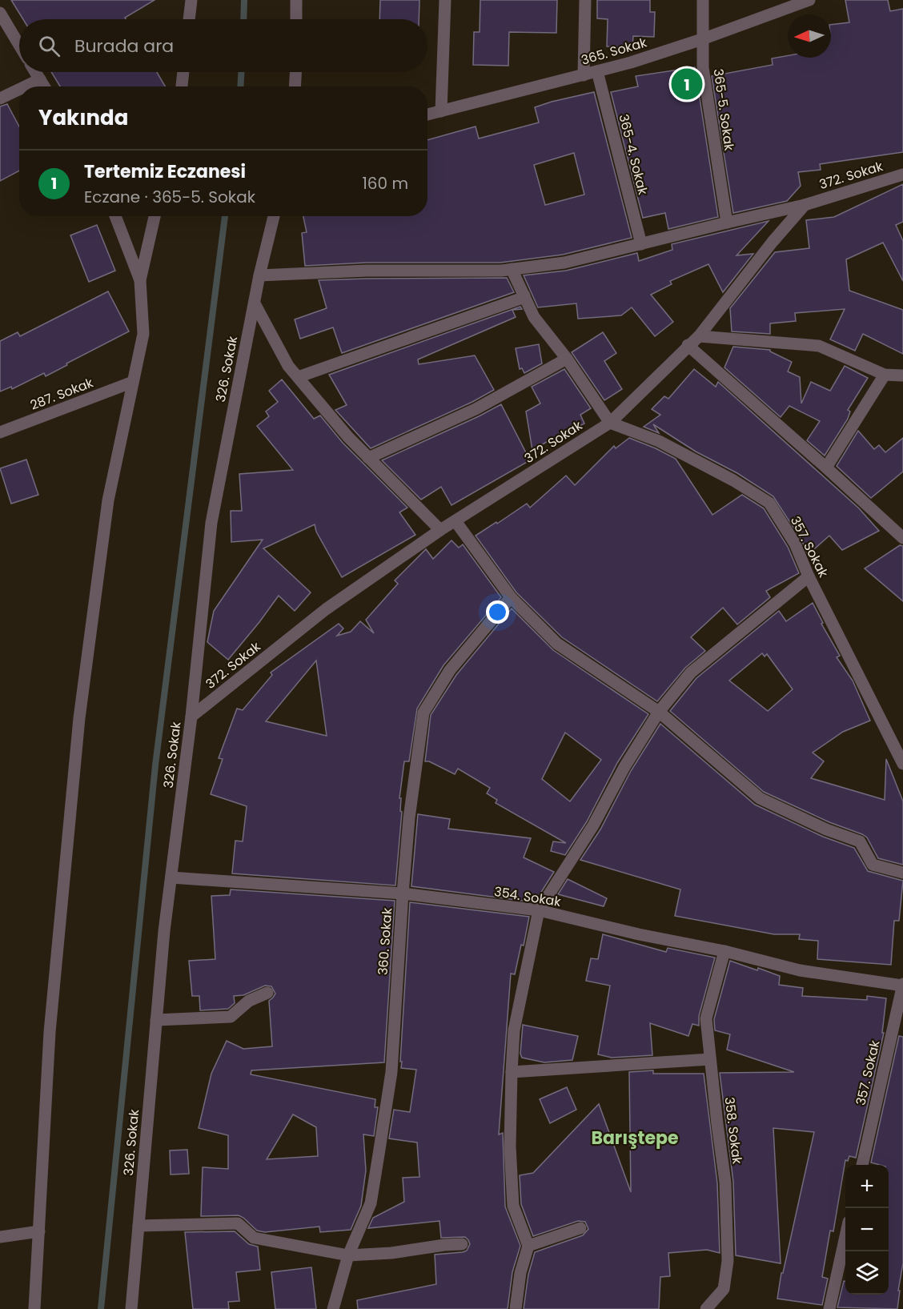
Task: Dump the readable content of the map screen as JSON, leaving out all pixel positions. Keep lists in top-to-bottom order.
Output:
{
  "streets": {
    "street": [
      "365. Sokak",
      "365-5. Sokak",
      "365-4. Sokak",
      "372. Sokak",
      "326. Sokak",
      "287. Sokak",
      "357. Sokak",
      "354. Sokak",
      "360. Sokak",
      "358. Sokak"
    ]
  },
  "crossings": [
    ["365. Sokak", "365-5. Sokak"],
    ["365. Sokak", "365-4. Sokak"],
    ["372. Sokak", "326. Sokak"],
    ["372. Sokak", "357. Sokak"],
    ["326. Sokak", "354. Sokak"],
    ["357. Sokak", "354. Sokak"],
    ["354. Sokak", "360. Sokak"],
    ["354. Sokak", "358. Sokak"]
  ],
  "districts": ["Barıştepe"],
  "north": "left",
  "page": {
    "search": "Burada ara",
    "pins": "1",
    "heading": "Yakında",
    "list": [
      {
        "mark": "1",
        "name": "Tertemiz Eczanesi",
        "note": "Eczane · 365-5. Sokak",
        "value": "160 m"
      }
    ],
    "map_buttons": ["+", "−"]
  }
}
